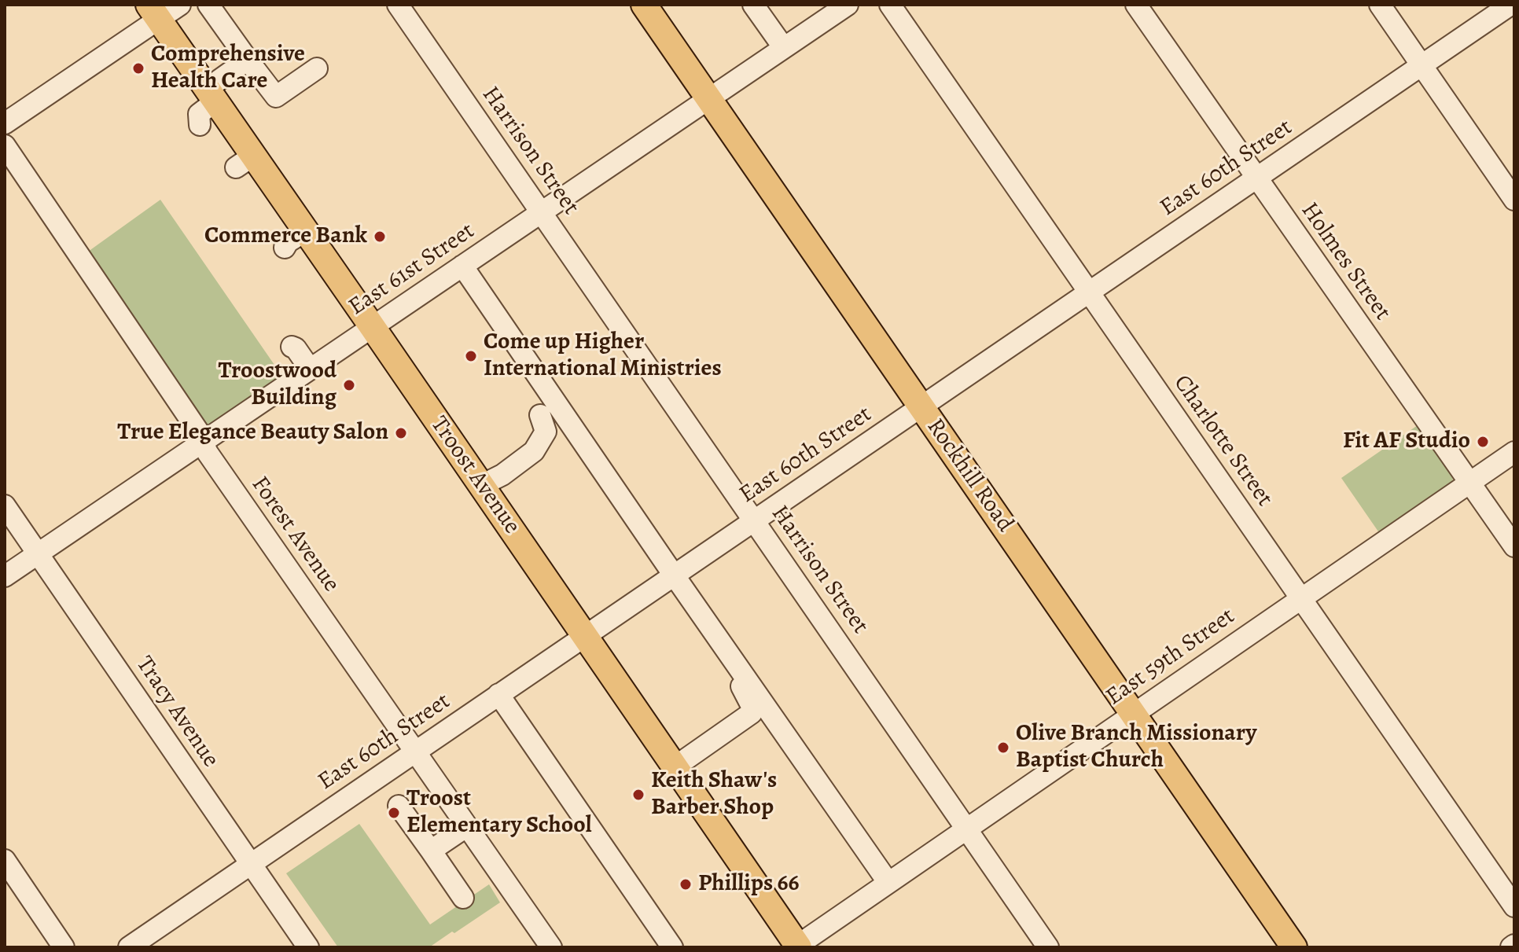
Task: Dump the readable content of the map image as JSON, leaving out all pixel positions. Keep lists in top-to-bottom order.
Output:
{
  "streets": {
    "main road": ["Troost Avenue", "Rockhill Road"],
    "street": [
      "Harrison Street",
      "East 60th Street",
      "Holmes Street",
      "East 61st Street",
      "Charlotte Street",
      "Forest Avenue",
      "East 59th Street",
      "Tracy Avenue"
    ]
  },
  "crossings": [
    ["Harrison Street", "East 60th Street"],
    ["Harrison Street", "East 61st Street"],
    ["Harrison Street", "East 59th Street"],
    ["East 60th Street", "Holmes Street"],
    ["East 60th Street", "Charlotte Street"],
    ["East 60th Street", "Troost Avenue"],
    ["East 60th Street", "Rockhill Road"],
    ["East 60th Street", "Forest Avenue"],
    ["East 60th Street", "Tracy Avenue"],
    ["Holmes Street", "East 59th Street"],
    ["East 61st Street", "Troost Avenue"],
    ["East 61st Street", "Rockhill Road"],
    ["East 61st Street", "Forest Avenue"],
    ["East 61st Street", "Tracy Avenue"],
    ["Charlotte Street", "East 59th Street"],
    ["Troost Avenue", "East 59th Street"],
    ["Rockhill Road", "East 59th Street"]
  ],
  "places": [
    "Comprehensive Health Care",
    "Commerce Bank",
    "Come up Higher International Ministries",
    "Troostwood Building",
    "True Elegance Beauty Salon",
    "Fit AF Studio",
    "Olive Branch Missionary Baptist Church",
    "Keith Shaw's Barber Shop",
    "Troost Elementary School",
    "Phillips 66"
  ]
}
